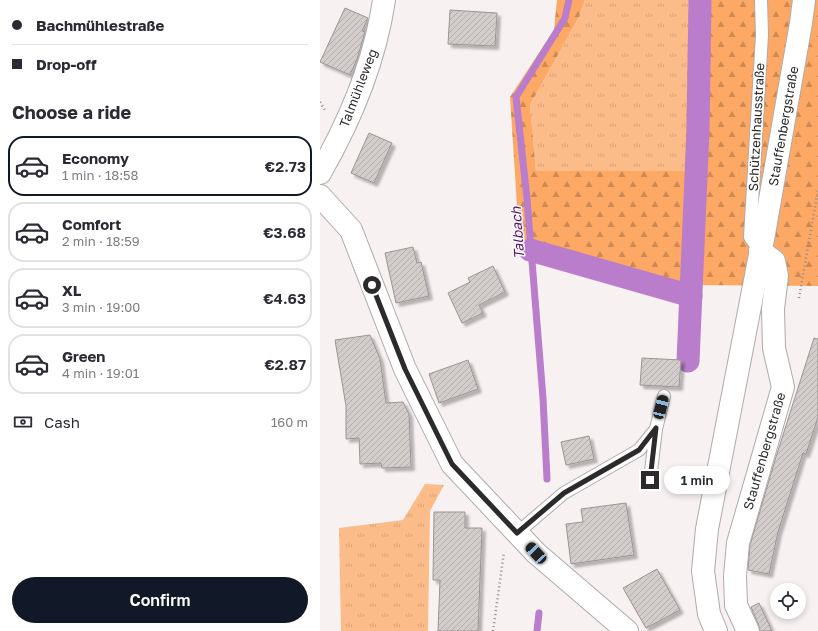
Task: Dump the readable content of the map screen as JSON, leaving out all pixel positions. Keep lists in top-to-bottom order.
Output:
{
  "streets": {
    "street": ["Talmühleweg", "Stauffenbergstraße"],
    "lane": ["Schützenhausstraße"]
  },
  "crossings": [
    ["Stauffenbergstraße", "Schützenhausstraße"]
  ],
  "water": ["Talbach"],
  "page": {
    "banner": ["Bachmühlestraße", "Drop-off"],
    "heading": "Choose a ride",
    "list": [
      {
        "name": "Economy",
        "note": "1 min · 18:58",
        "value": "€2.73"
      },
      {
        "name": "Comfort",
        "note": "2 min · 18:59",
        "value": "€3.68"
      },
      {
        "name": "XL",
        "note": "3 min · 19:00",
        "value": "€4.63"
      },
      {
        "name": "Green",
        "note": "4 min · 19:01",
        "value": "€2.87"
      }
    ],
    "pay": ["Cash", "160 m"],
    "bubble": "1 min",
    "buttons": "Confirm"
  }
}
